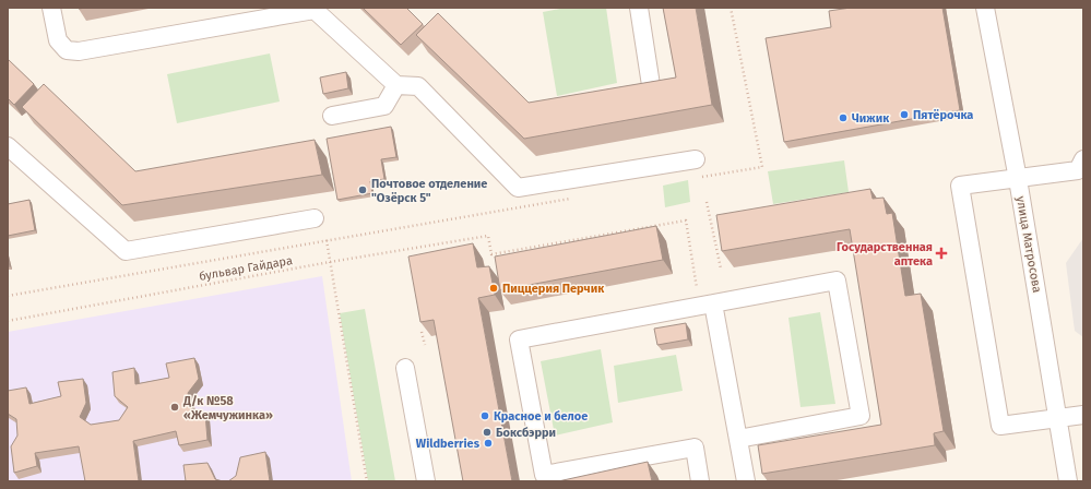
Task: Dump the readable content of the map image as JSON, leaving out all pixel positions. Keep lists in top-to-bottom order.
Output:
{
  "streets": {
    "street": ["улица Матросова"],
    "path": ["бульвар Гайдара"]
  },
  "places": {
    "other": [
      "Пятёрочка",
      "Чижик",
      "Почтовое отделение \"Озёрск 5\"",
      "Пиццерия Перчик",
      "Д/к №58 «Жемчужинка»",
      "Красное и белое",
      "Боксбэрри",
      "Wildberries"
    ],
    "health": ["Государственная аптека"]
  }
}
